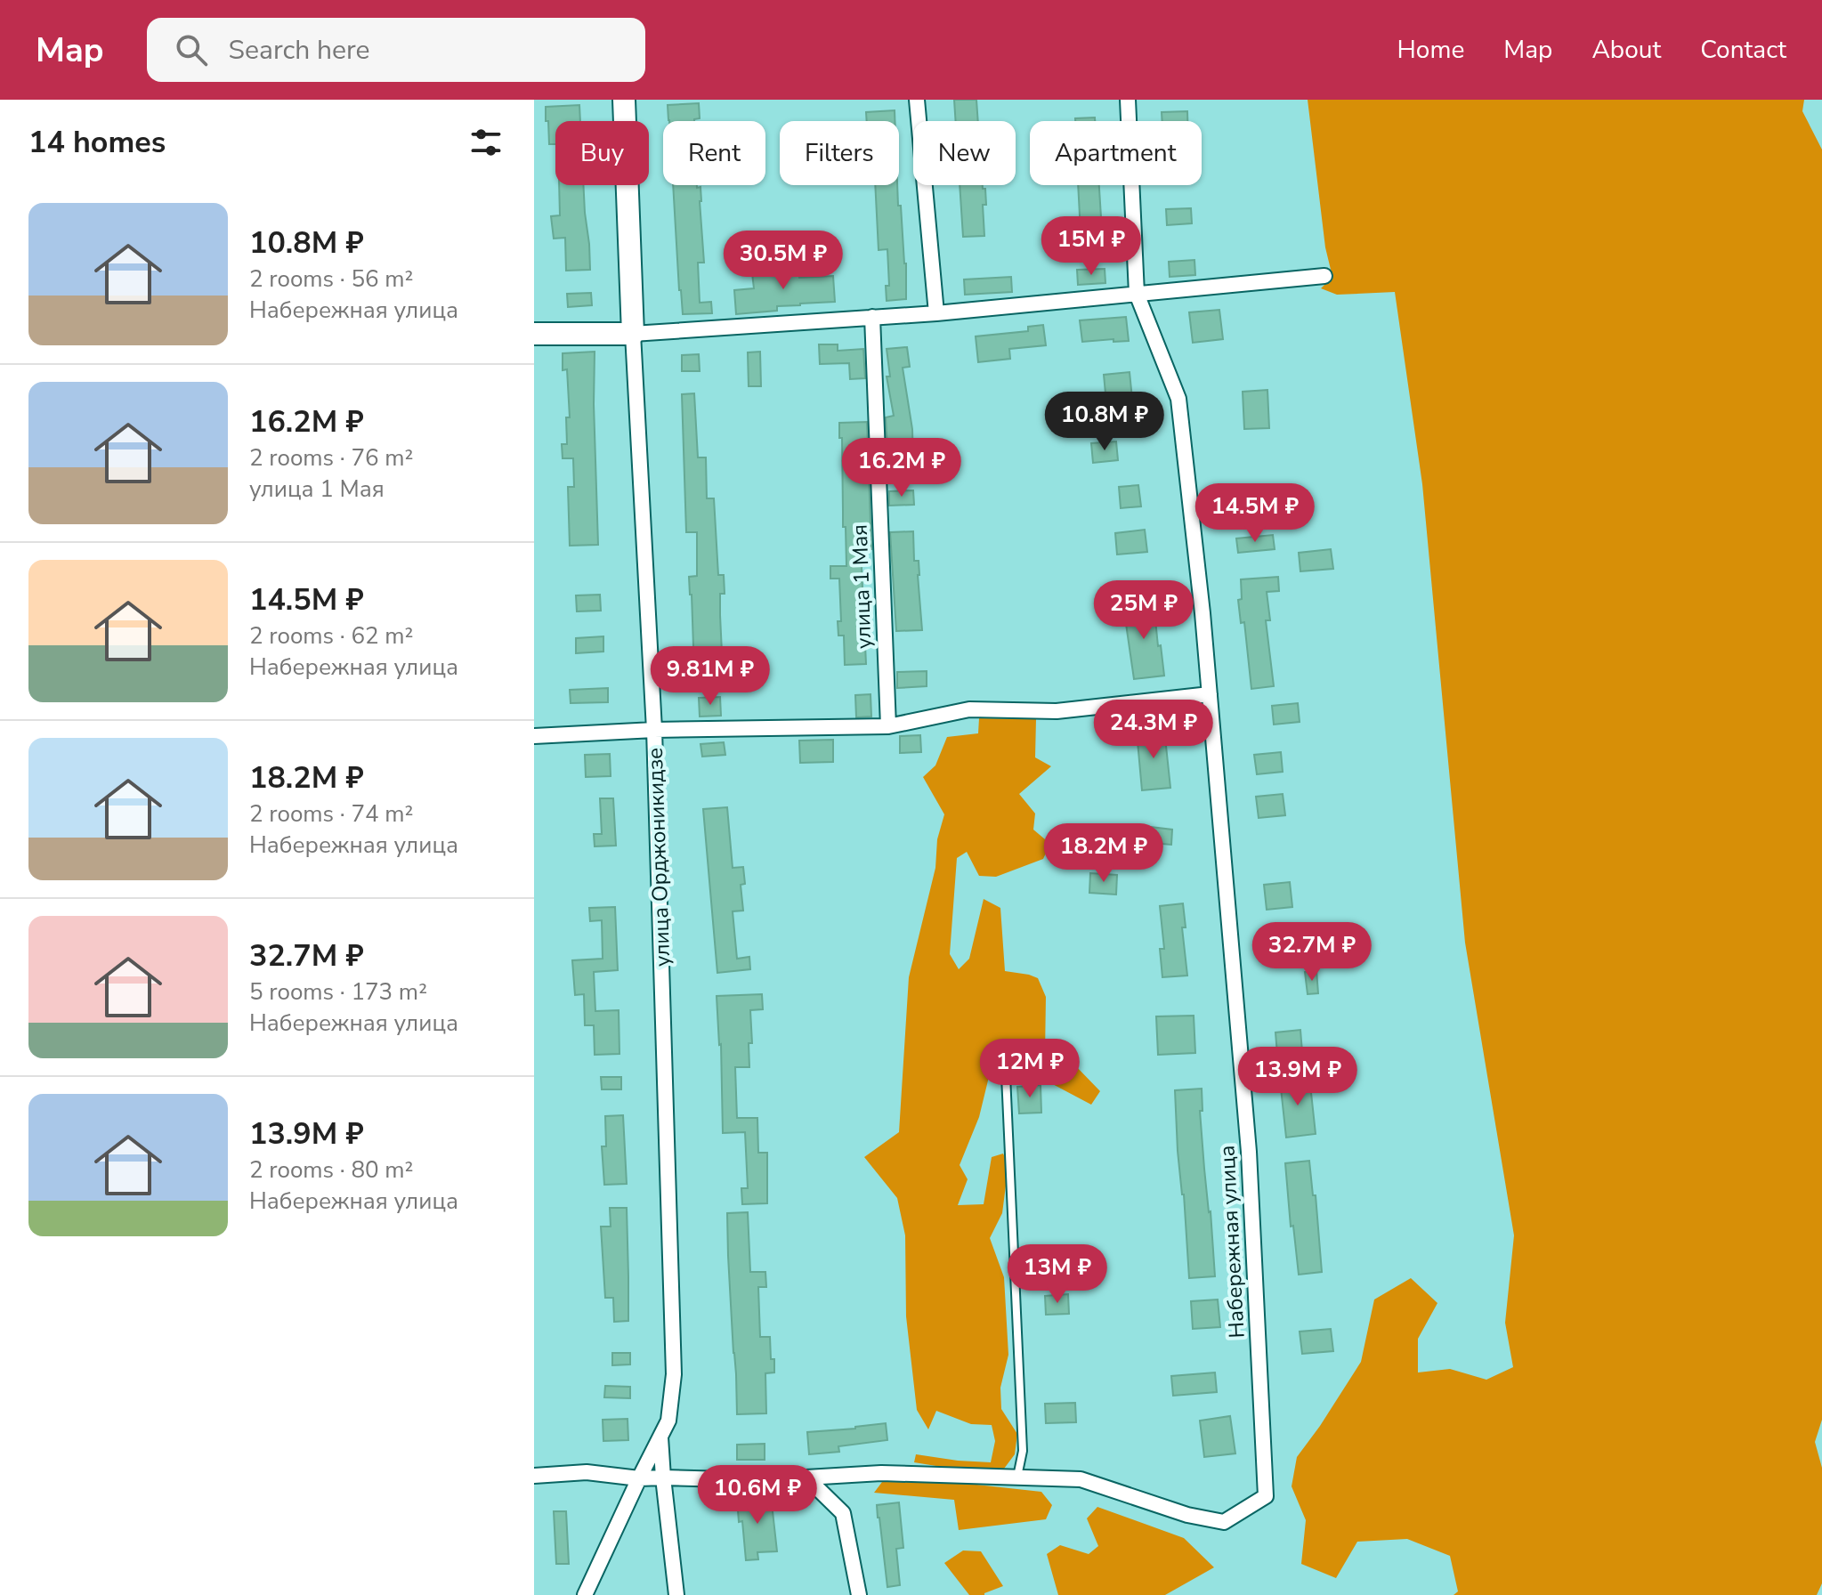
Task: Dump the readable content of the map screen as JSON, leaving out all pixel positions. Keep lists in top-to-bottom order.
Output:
{
  "streets": {
    "main road": ["улица Орджоникидзе"],
    "street": ["улица 1 Мая", "Набережная улица"]
  },
  "page": {
    "header": "Map",
    "search": "Search here",
    "nav": [
      "Home",
      "Map",
      "About",
      "Contact"
    ],
    "heading": "14 homes",
    "chip": [
      "Buy",
      "Rent",
      "Filters",
      "New",
      "Apartment"
    ],
    "list": [
      {
        "name": "10.8M ₽",
        "note": "2 rooms · 56 m² · Набережная улица"
      },
      {
        "name": "16.2M ₽",
        "note": "2 rooms · 76 m² · улица 1 Мая"
      },
      {
        "name": "14.5M ₽",
        "note": "2 rooms · 62 m² · Набережная улица"
      },
      {
        "name": "18.2M ₽",
        "note": "2 rooms · 74 m² · Набережная улица"
      },
      {
        "name": "32.7M ₽",
        "note": "5 rooms · 173 m² · Набережная улица"
      },
      {
        "name": "13.9M ₽",
        "note": "2 rooms · 80 m² · Набережная улица"
      }
    ],
    "price": [
      "15M ₽",
      "30.5M ₽",
      "10.8M ₽",
      "16.2M ₽",
      "14.5M ₽",
      "25M ₽",
      "9.81M ₽",
      "24.3M ₽",
      "18.2M ₽",
      "32.7M ₽",
      "12M ₽",
      "13.9M ₽",
      "13M ₽",
      "10.6M ₽"
    ]
  }
}
